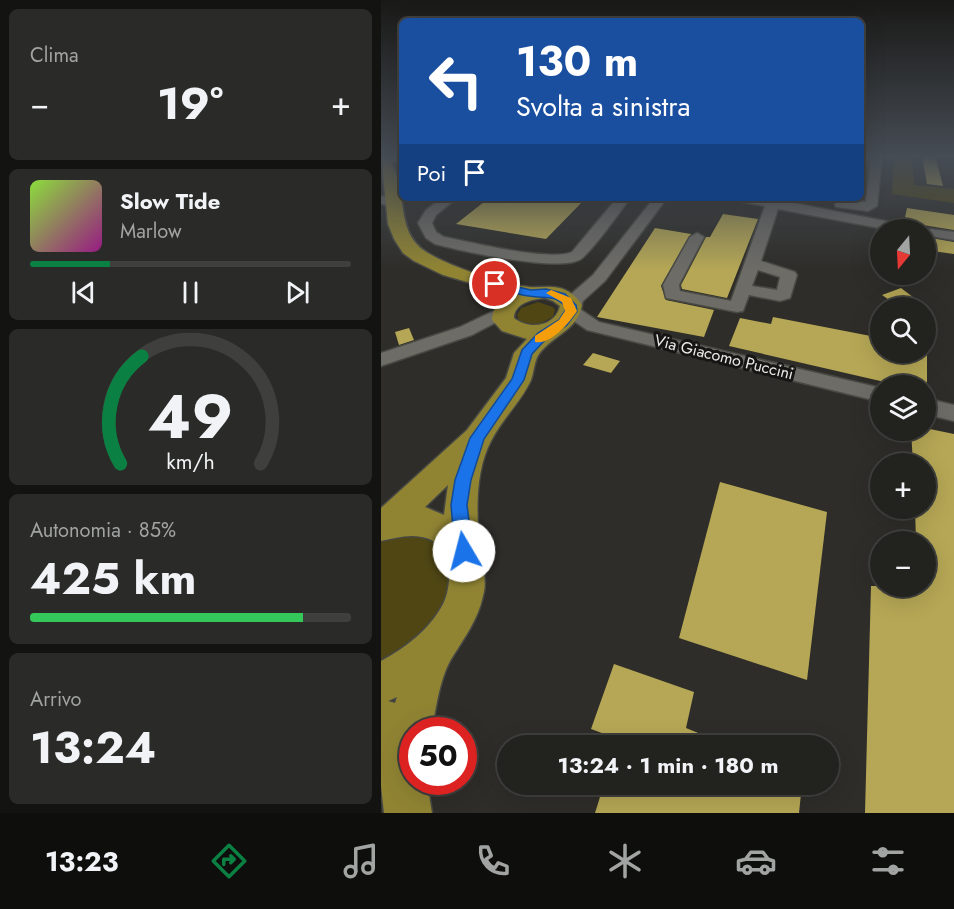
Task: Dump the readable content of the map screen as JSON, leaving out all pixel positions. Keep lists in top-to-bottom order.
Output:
{
  "streets": {
    "street": ["Via Giacomo Puccini"]
  },
  "north": "bottom",
  "page": {
    "tile": [
      "Clima",
      ["Autonomia · 85%", "425 km"],
      ["Arrivo", "13:24"]
    ],
    "turn": ["130 m", "Svolta a sinistra"],
    "heat": ["−", "19°", "+"],
    "then": "Poi",
    "song": ["Slow Tide", "Marlow"],
    "map_buttons": ["+", "−"],
    "limit": "50",
    "trip": "13:24 · 1 min · 180 m",
    "tabs": "13:23",
    "gauge": ["49", "km/h"]
  }
}
